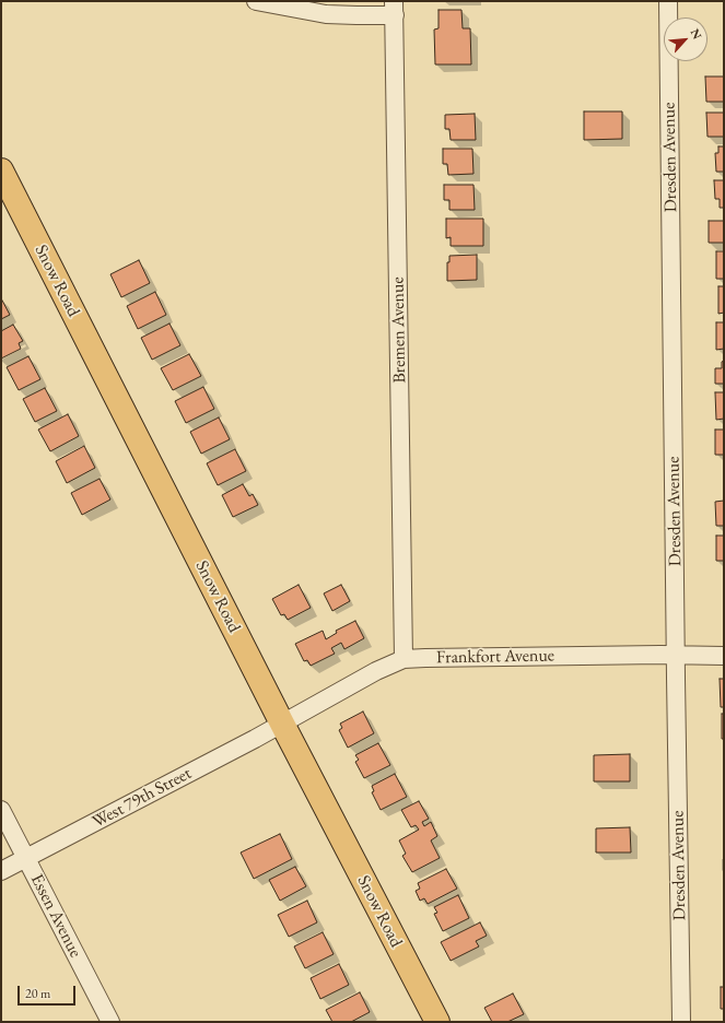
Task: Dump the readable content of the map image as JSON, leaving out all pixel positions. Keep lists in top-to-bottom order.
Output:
{
  "streets": {
    "main road": ["Snow Road"],
    "street": [
      "Dresden Avenue",
      "Bremen Avenue",
      "Frankfort Avenue",
      "West 79th Street",
      "Essen Avenue"
    ]
  },
  "crossings": [
    ["Dresden Avenue", "Frankfort Avenue"],
    ["Snow Road", "Frankfort Avenue"],
    ["Snow Road", "West 79th Street"],
    ["Bremen Avenue", "Frankfort Avenue"],
    ["Frankfort Avenue", "West 79th Street"],
    ["West 79th Street", "Essen Avenue"]
  ],
  "scale_bar": "20 m",
  "north": "top right"
}
